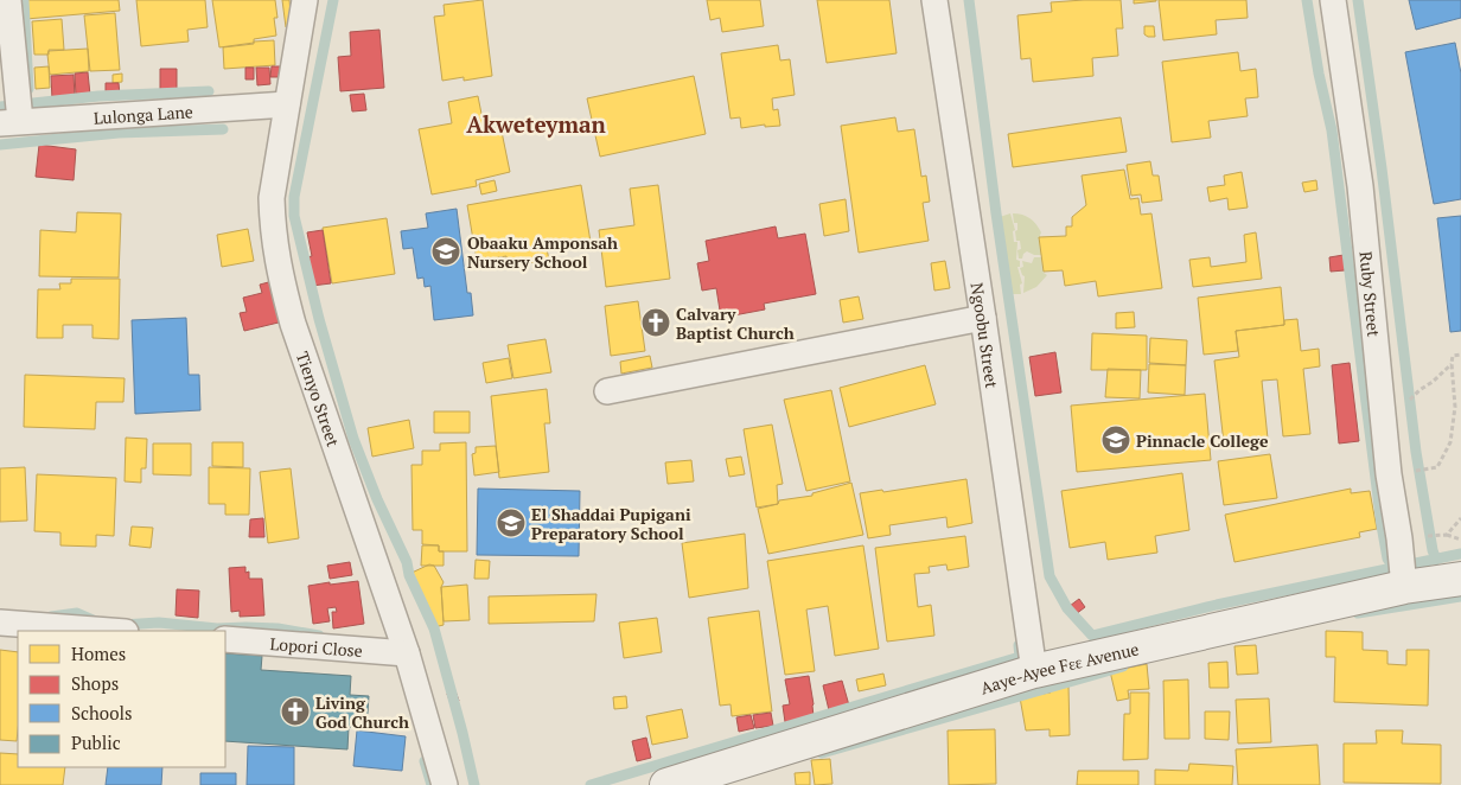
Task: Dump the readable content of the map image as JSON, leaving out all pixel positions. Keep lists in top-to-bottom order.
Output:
{
  "streets": {
    "street": [
      "Lulonga Lane",
      "Ruby Street",
      "Ngoobu Street",
      "Tienyo Street",
      "Lopori Close",
      "Aaye-Ayee Fɛɛ Avenue"
    ]
  },
  "crossings": [
    ["Lulonga Lane", "Tienyo Street"],
    ["Ruby Street", "Aaye-Ayee Fɛɛ Avenue"],
    ["Ngoobu Street", "Aaye-Ayee Fɛɛ Avenue"],
    ["Tienyo Street", "Lopori Close"]
  ],
  "districts": ["Akweteyman"],
  "places": {
    "school or university": ["Obaaku Amponsah Nursery School", "Pinnacle College", "El Shaddai Pupigani Preparatory School"],
    "church": ["Calvary Baptist Church", "Living God Church"]
  },
  "legend": [
    "Homes",
    "Shops",
    "Schools",
    "Public"
  ]
}
